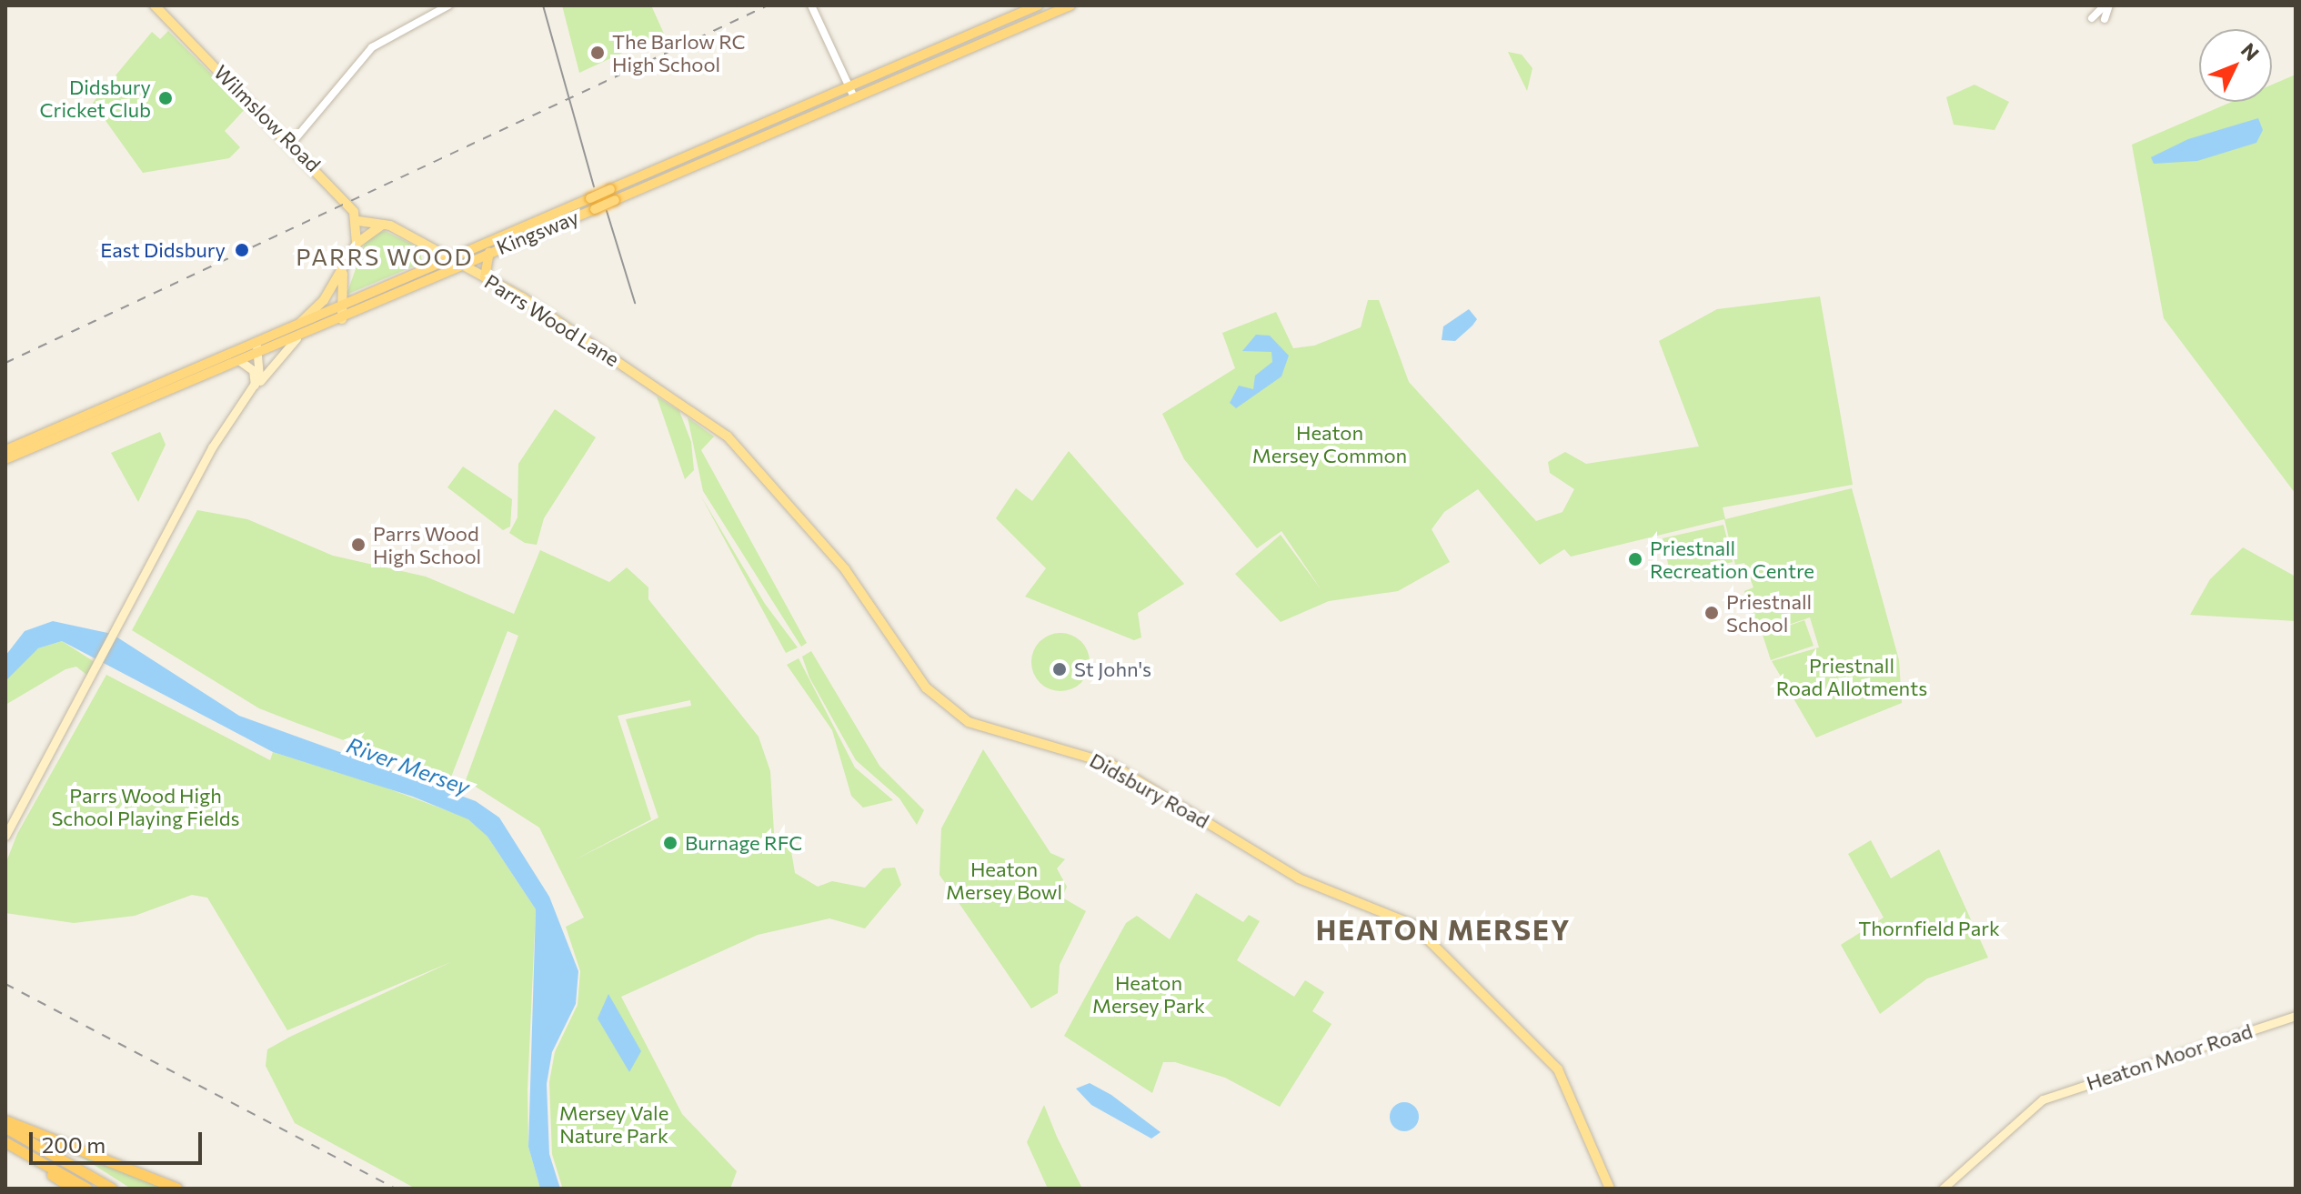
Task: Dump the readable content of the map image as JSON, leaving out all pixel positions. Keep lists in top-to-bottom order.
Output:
{
  "streets": {
    "highway": ["Kingsway"],
    "main road": [
      "Wilmslow Road",
      "Parrs Wood Lane",
      "Didsbury Road",
      "Heaton Moor Road"
    ]
  },
  "crossings": [
    ["Wilmslow Road", "Parrs Wood Lane"],
    ["Kingsway", "Parrs Wood Lane"],
    ["Parrs Wood Lane", "Didsbury Road"]
  ],
  "districts": ["PARRS WOOD", "HEATON MERSEY"],
  "water": ["River Mersey"],
  "parks": [
    "Heaton Mersey Common",
    "Priestnall Road Allotments",
    "Parrs Wood High School Playing Fields",
    "Heaton Mersey Bowl",
    "Thornfield Park",
    "Heaton Mersey Park",
    "Mersey Vale Nature Park"
  ],
  "places": [
    "The Barlow RC High School",
    "Didsbury Cricket Club",
    "East Didsbury",
    "Parrs Wood High School",
    "Priestnall Recreation Centre",
    "Priestnall School",
    "St John's",
    "Burnage RFC"
  ],
  "scale_bar": "200 m",
  "north": "top right"
}
